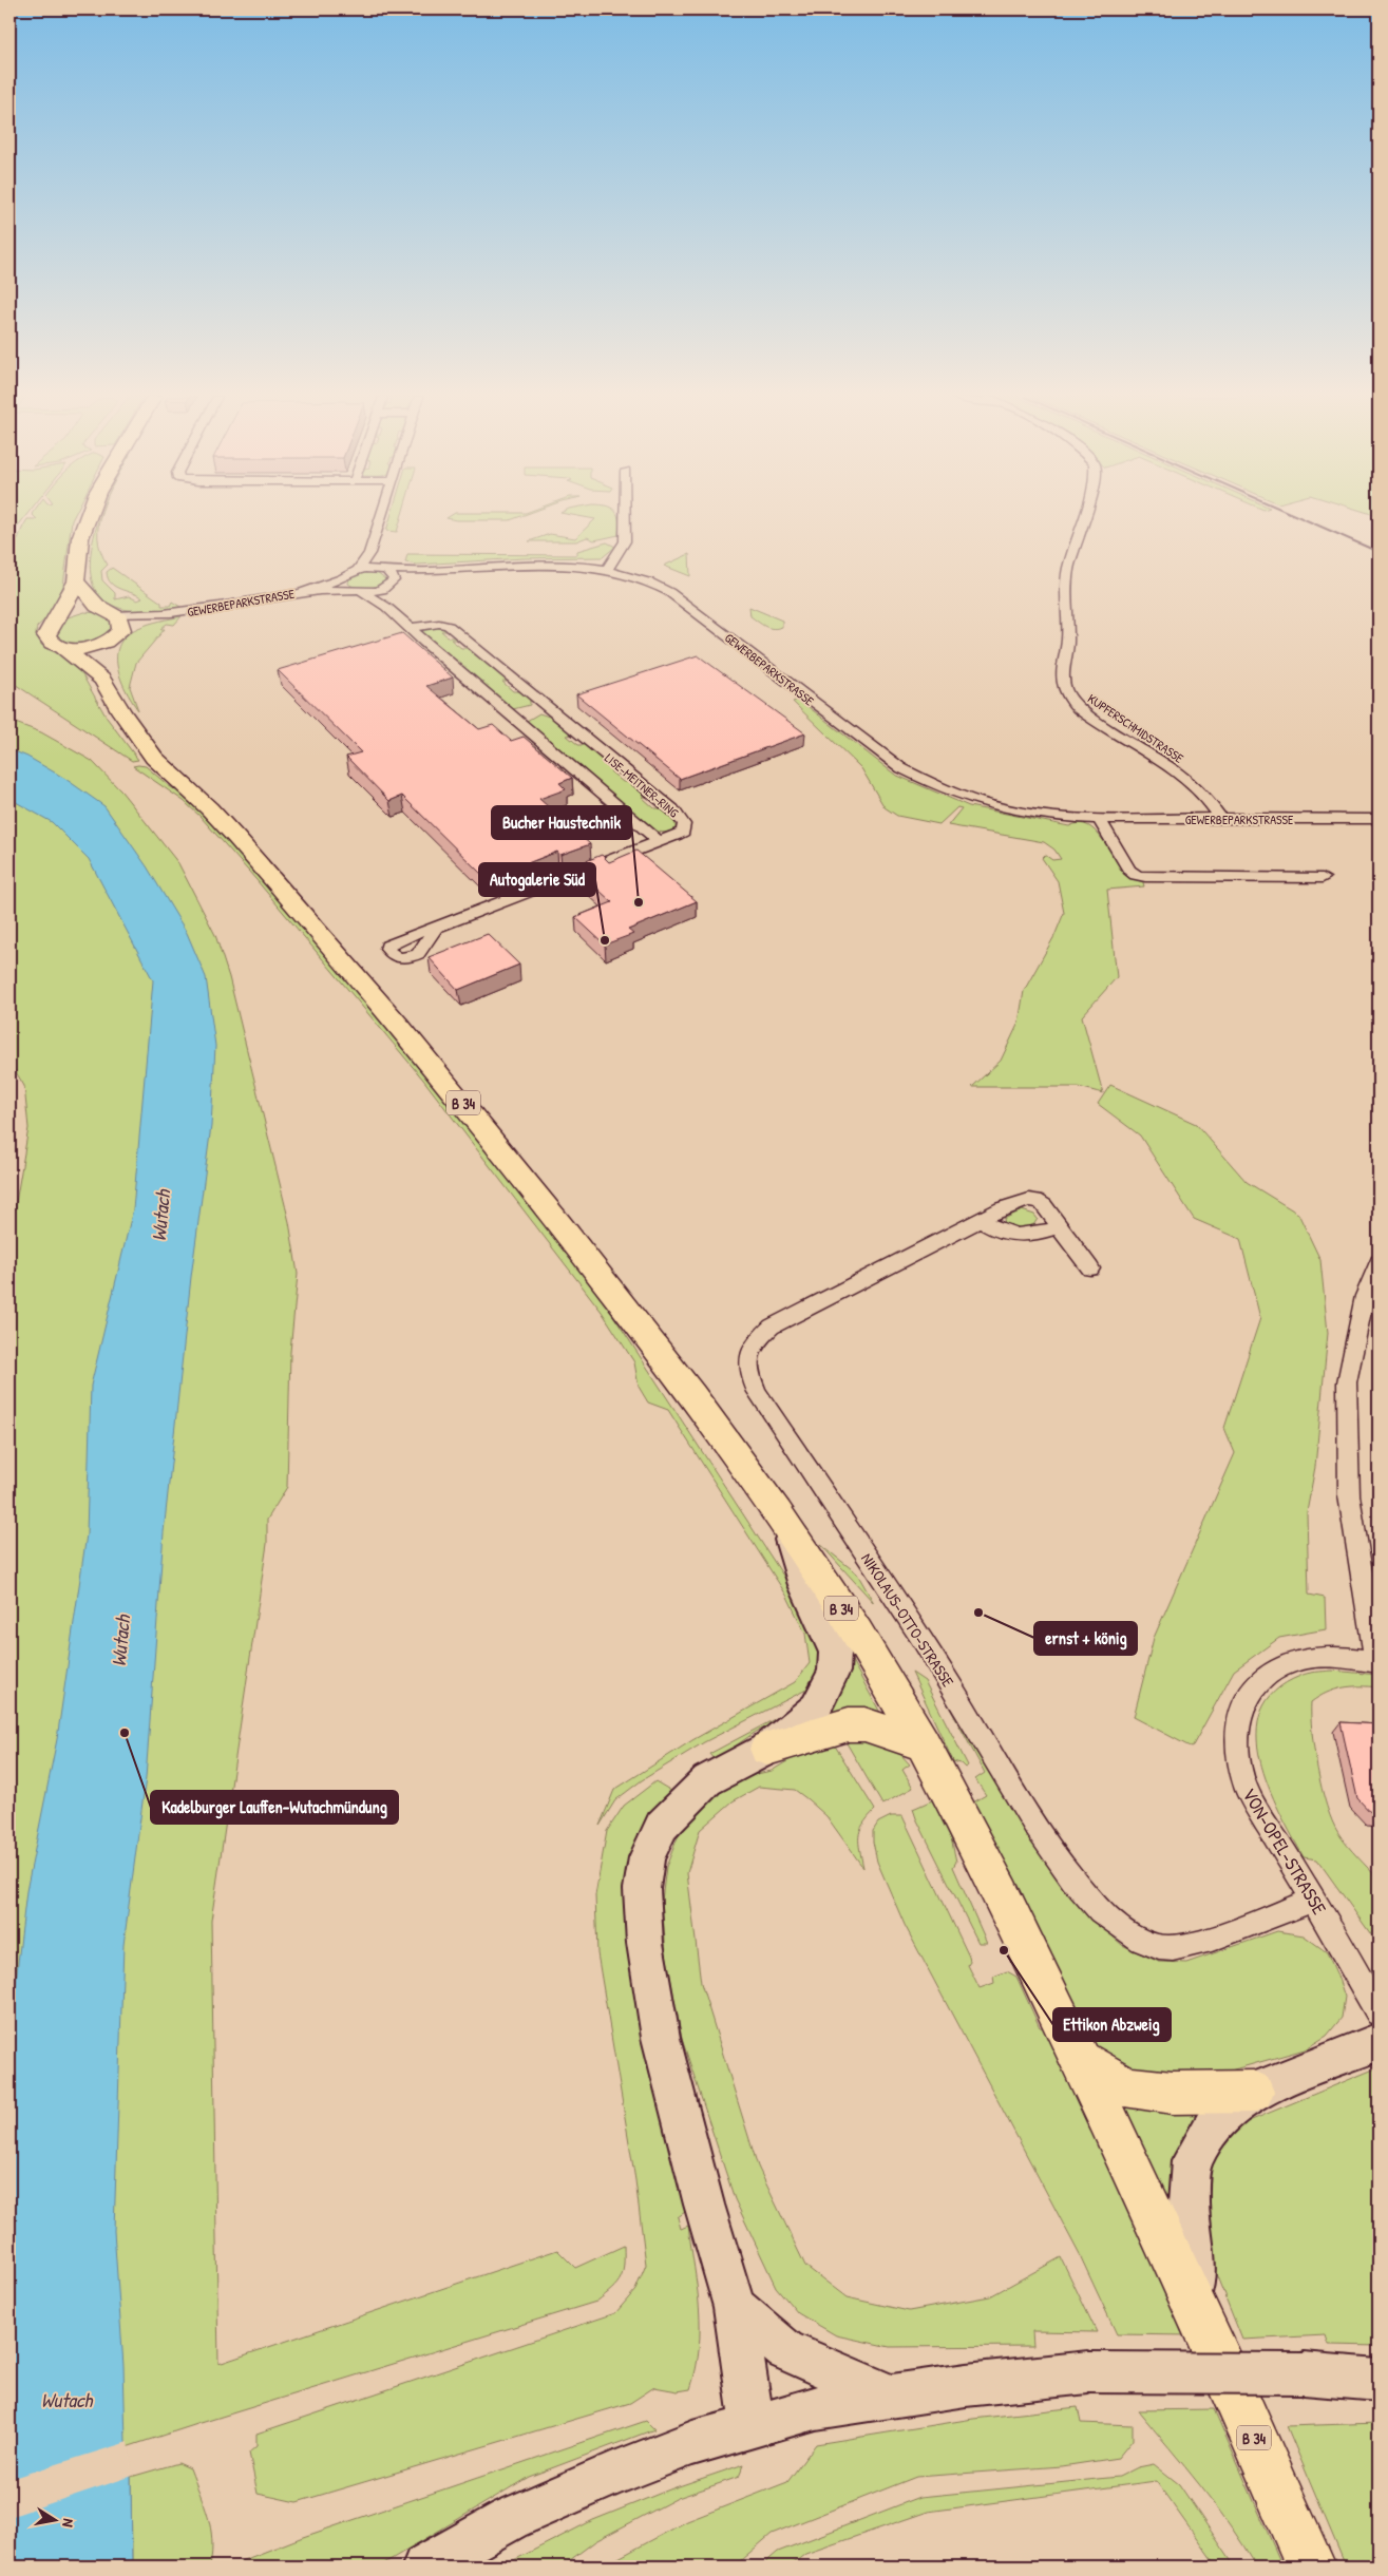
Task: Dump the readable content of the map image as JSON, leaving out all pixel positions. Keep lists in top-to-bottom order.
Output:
{
  "streets": {
    "main road": ["B 34"],
    "street": [
      "GEWERBEPARKSTRASSE",
      "KUPFERSCHMIDSTRASSE",
      "LISE-MEITNER-RING",
      "NIKOLAUS-OTTO-STRASSE",
      "VON-OPEL-STRASSE"
    ]
  },
  "crossings": [
    ["GEWERBEPARKSTRASSE", "KUPFERSCHMIDSTRASSE"],
    ["NIKOLAUS-OTTO-STRASSE", "VON-OPEL-STRASSE"]
  ],
  "water": ["Wutach"],
  "places": [
    "Bucher Haustechnik",
    "Autogalerie Süd",
    "ernst + könig",
    "Kadelburger Lauffen-Wutachmündung",
    "Ettikon Abzweig"
  ],
  "north": "right"
}
